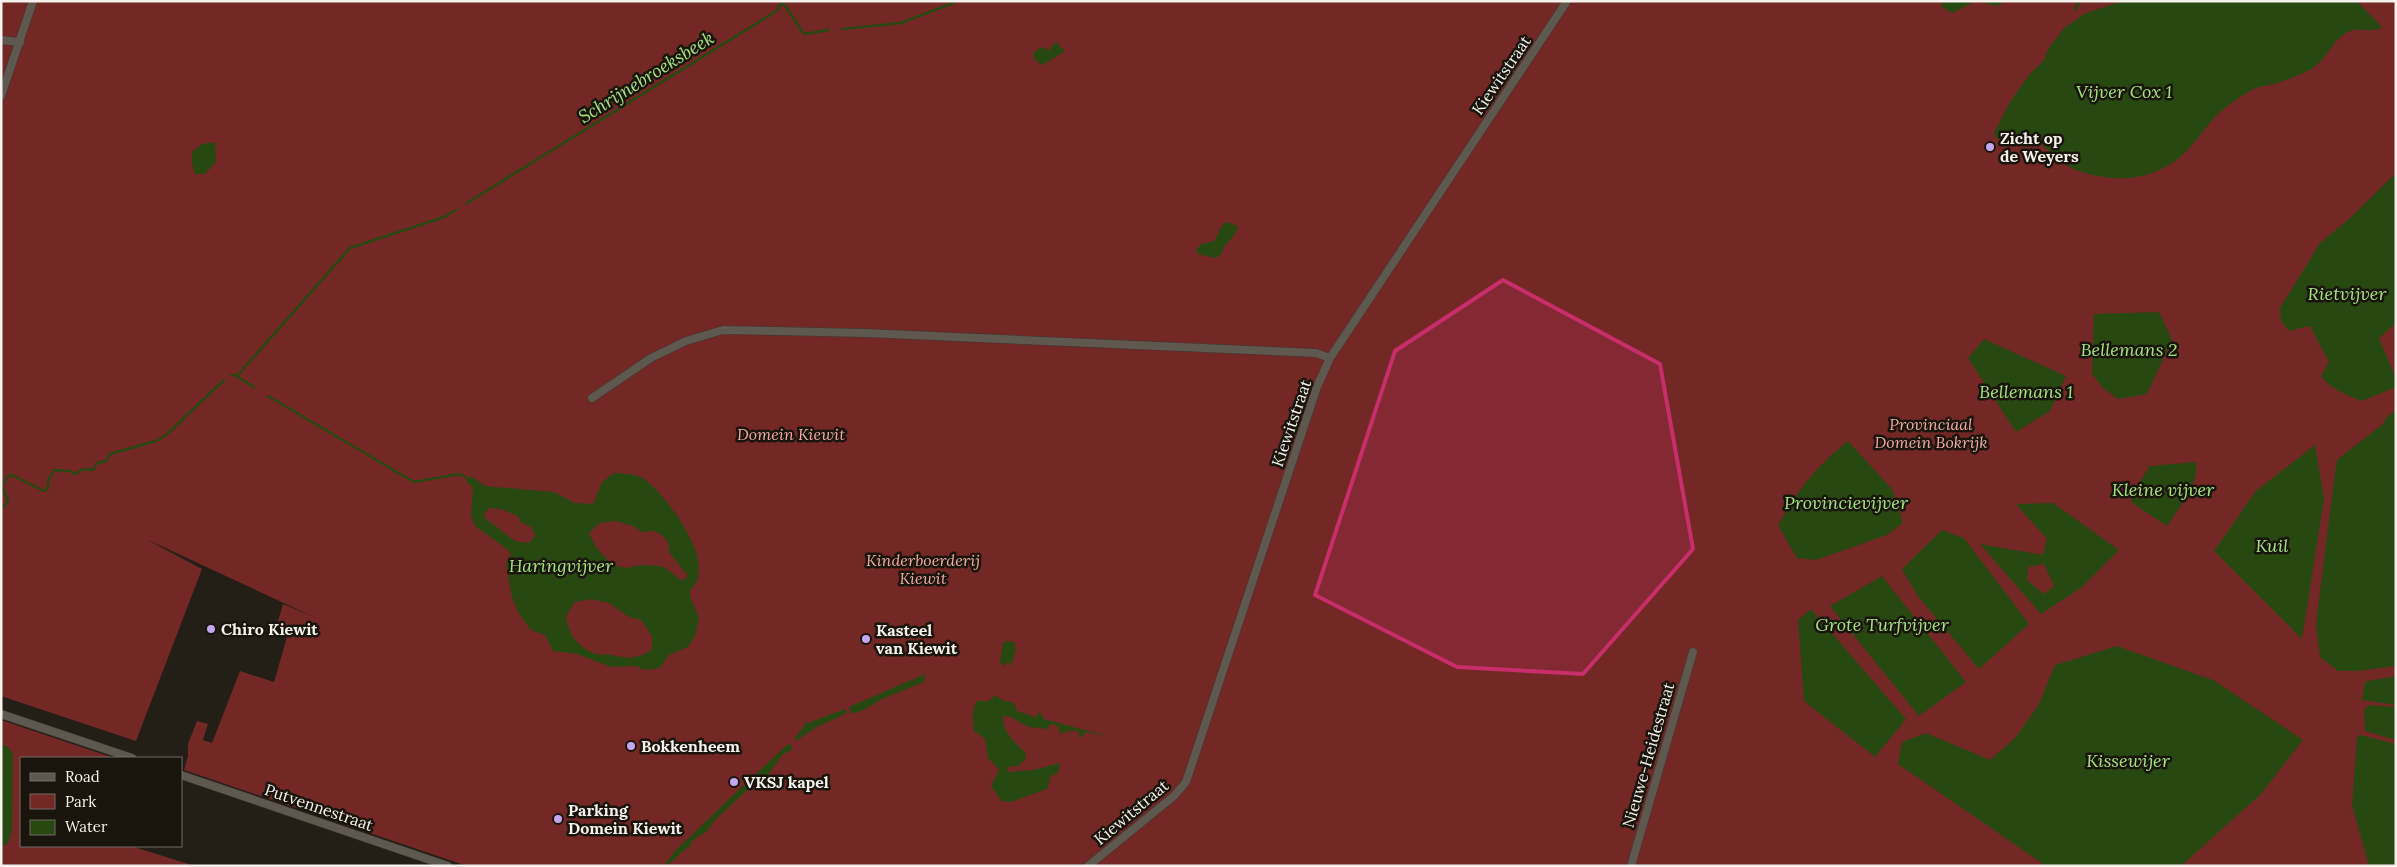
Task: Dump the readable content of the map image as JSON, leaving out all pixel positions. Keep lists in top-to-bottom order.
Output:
{
  "streets": {
    "street": ["Kiewitstraat", "Nieuwe-Heidestraat", "Putvennestraat"]
  },
  "water": [
    "Schrijnebroeksbeek",
    "Vijver Cox 1",
    "Rietvijver",
    "Bellemans 2",
    "Bellemans 1",
    "Kleine vijver",
    "Provincievijver",
    "Kuil",
    "Haringvijver",
    "Grote Turfvijver",
    "Kissewijer"
  ],
  "parks": ["Provinciaal Domein Bokrijk", "Domein Kiewit", "Kinderboerderij Kiewit"],
  "places": [
    "Zicht op de Weyers",
    "Chiro Kiewit",
    "Kasteel van Kiewit",
    "Bokkenheem",
    "VKSJ kapel",
    "Parking Domein Kiewit"
  ],
  "legend": ["Road", "Park", "Water"]
}
